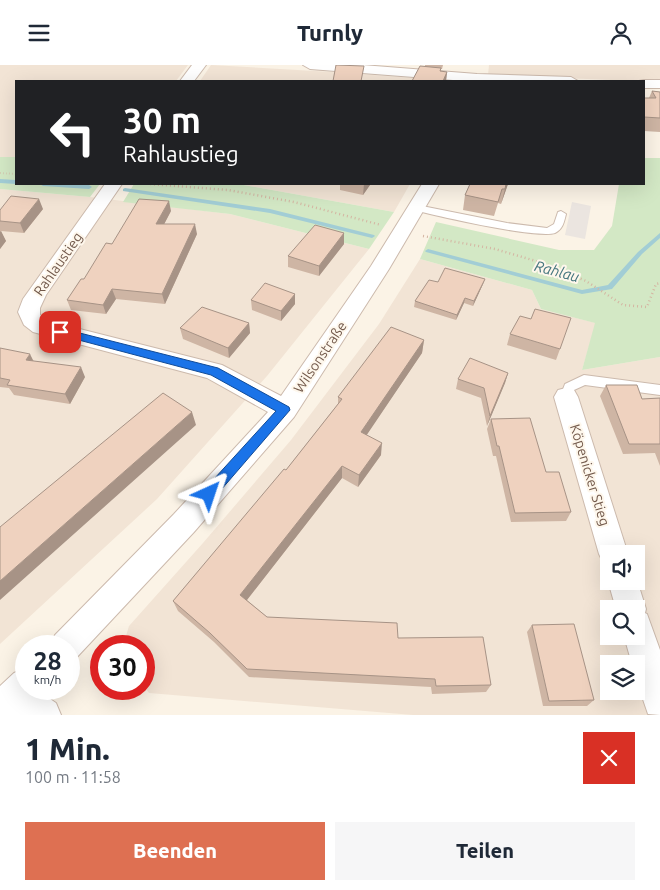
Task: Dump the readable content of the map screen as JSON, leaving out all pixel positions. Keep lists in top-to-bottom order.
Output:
{
  "streets": {
    "street": ["Rahlaustieg", "Wilsonstraße", "Köpenicker Stieg"]
  },
  "crossings": [
    ["Rahlaustieg", "Wilsonstraße"]
  ],
  "water": ["Rahlau"],
  "page": {
    "header": "Turnly",
    "turn": ["30 m", "Rahlaustieg"],
    "speed": "28 km/h",
    "limit": "30",
    "heading": ["1 Min.", "100 m · 11:58"],
    "buttons": ["Beenden", "Teilen"]
  }
}
